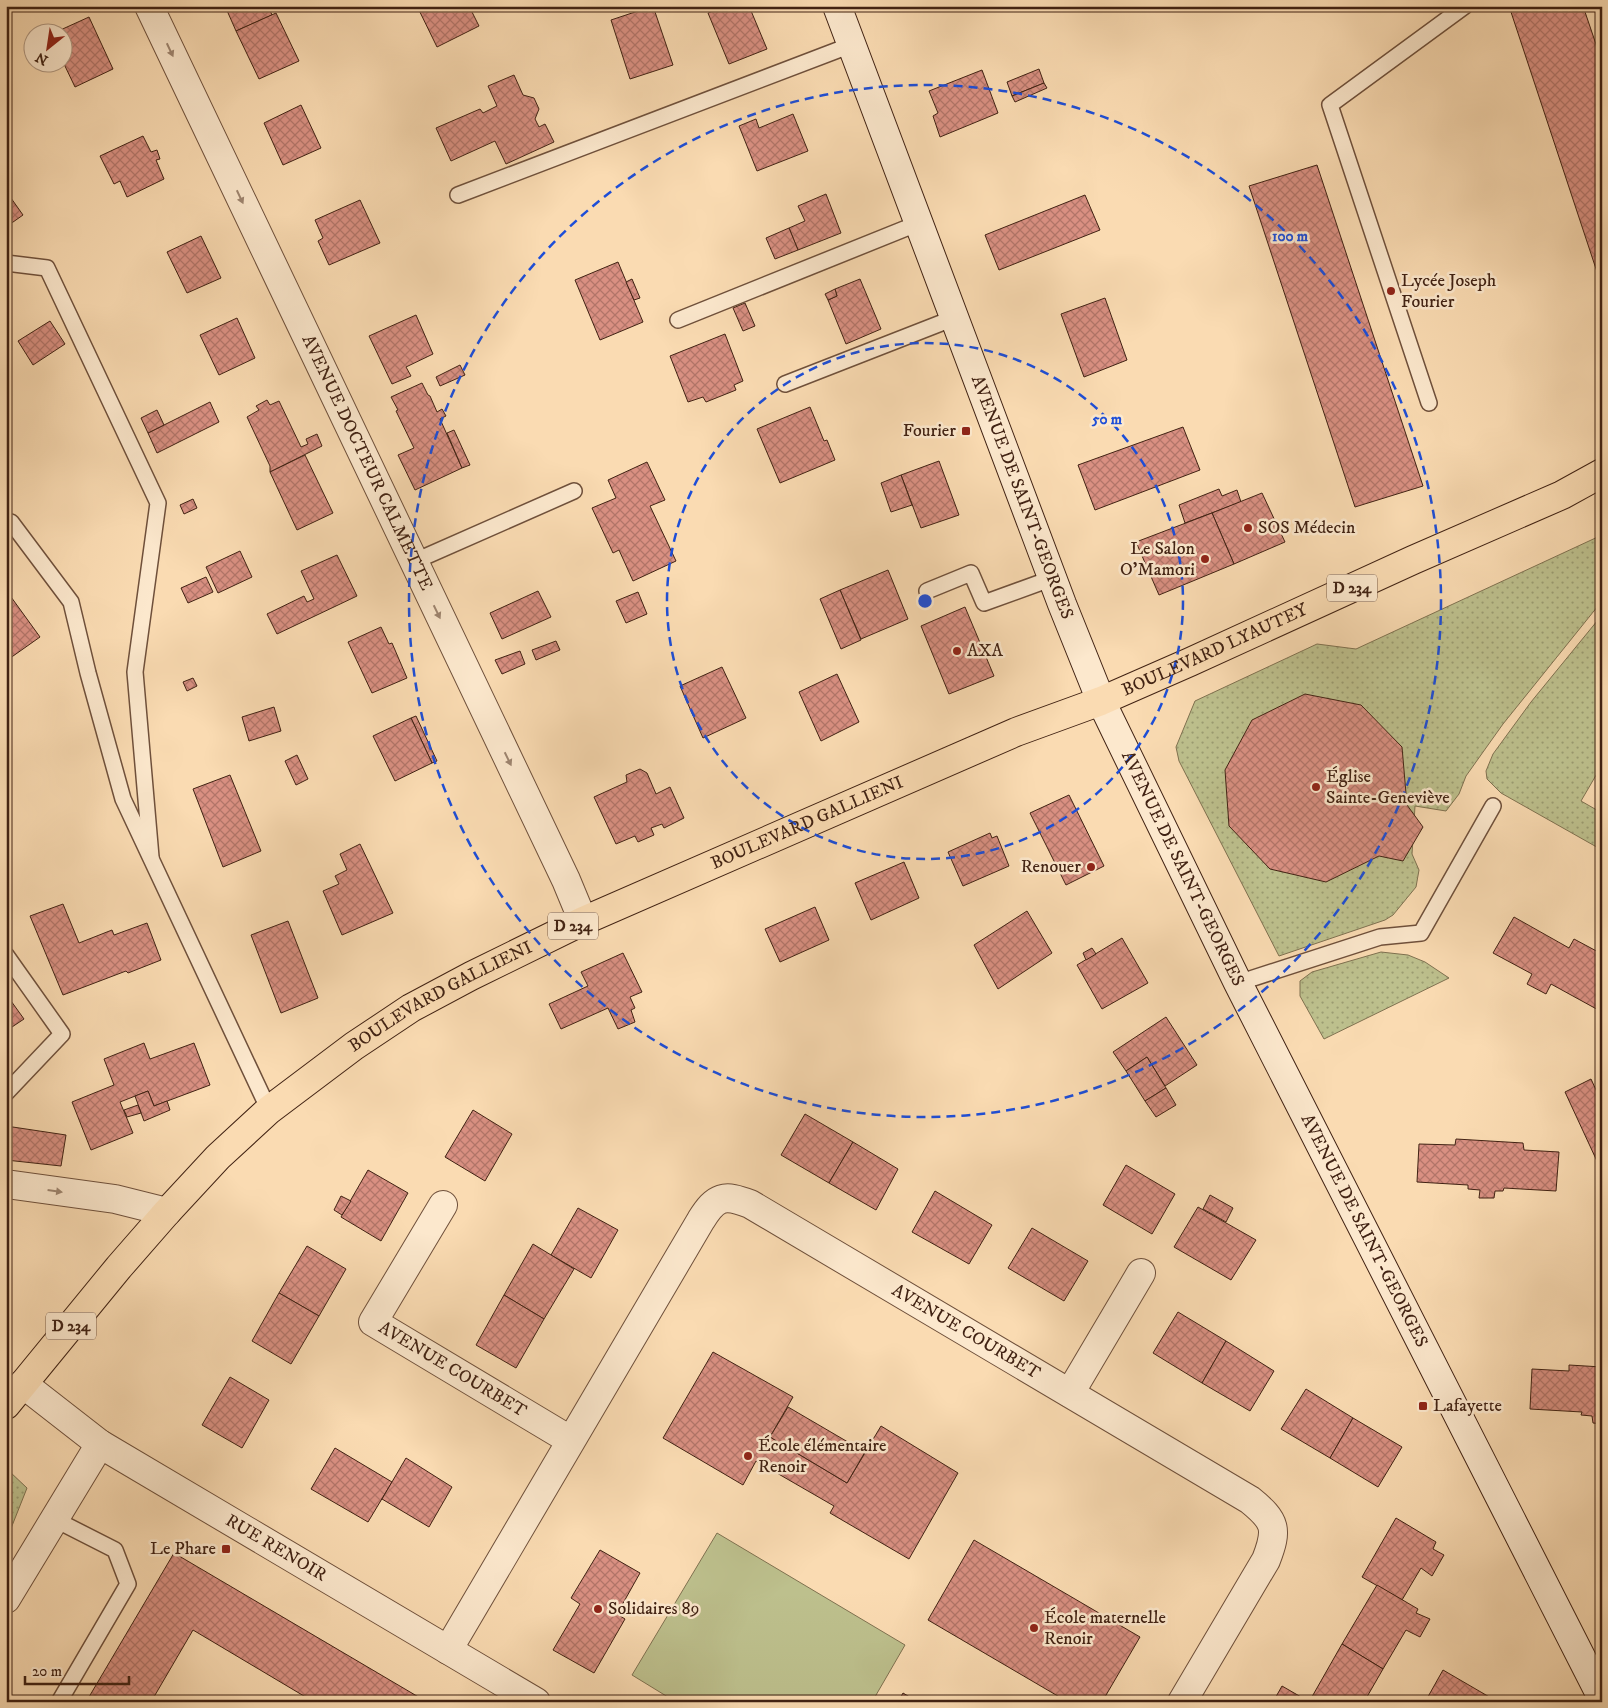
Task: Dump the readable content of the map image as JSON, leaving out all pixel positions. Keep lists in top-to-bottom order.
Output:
{
  "streets": {
    "main road": ["D 234", "BOULEVARD LYAUTEY", "BOULEVARD GALLIENI"],
    "street": [
      "AVENUE DOCTEUR CALMETTE",
      "AVENUE DE SAINT-GEORGES",
      "AVENUE COURBET",
      "RUE RENOIR"
    ]
  },
  "crossings": [
    ["AVENUE DOCTEUR CALMETTE", "BOULEVARD GALLIENI"],
    ["AVENUE DE SAINT-GEORGES", "BOULEVARD LYAUTEY"],
    ["AVENUE DE SAINT-GEORGES", "BOULEVARD GALLIENI"],
    ["BOULEVARD LYAUTEY", "BOULEVARD GALLIENI"],
    ["BOULEVARD GALLIENI", "RUE RENOIR"],
    ["AVENUE COURBET", "RUE RENOIR"]
  ],
  "one_way": ["AVENUE DOCTEUR CALMETTE"],
  "places": {
    "other": [
      "Lycée Joseph Fourier",
      "SOS Médecin",
      "Le Salon O'Mamori",
      "AXA",
      "Église Sainte-Geneviève",
      "Renouer",
      "École élémentaire Renoir",
      "Solidaires 89",
      "École maternelle Renoir"
    ],
    "transit": ["Fourier", "Lafayette", "Le Phare"]
  },
  "scale_bar": "20 m",
  "north": "bottom left",
  "rings": ["100 m", "50 m"]
}
